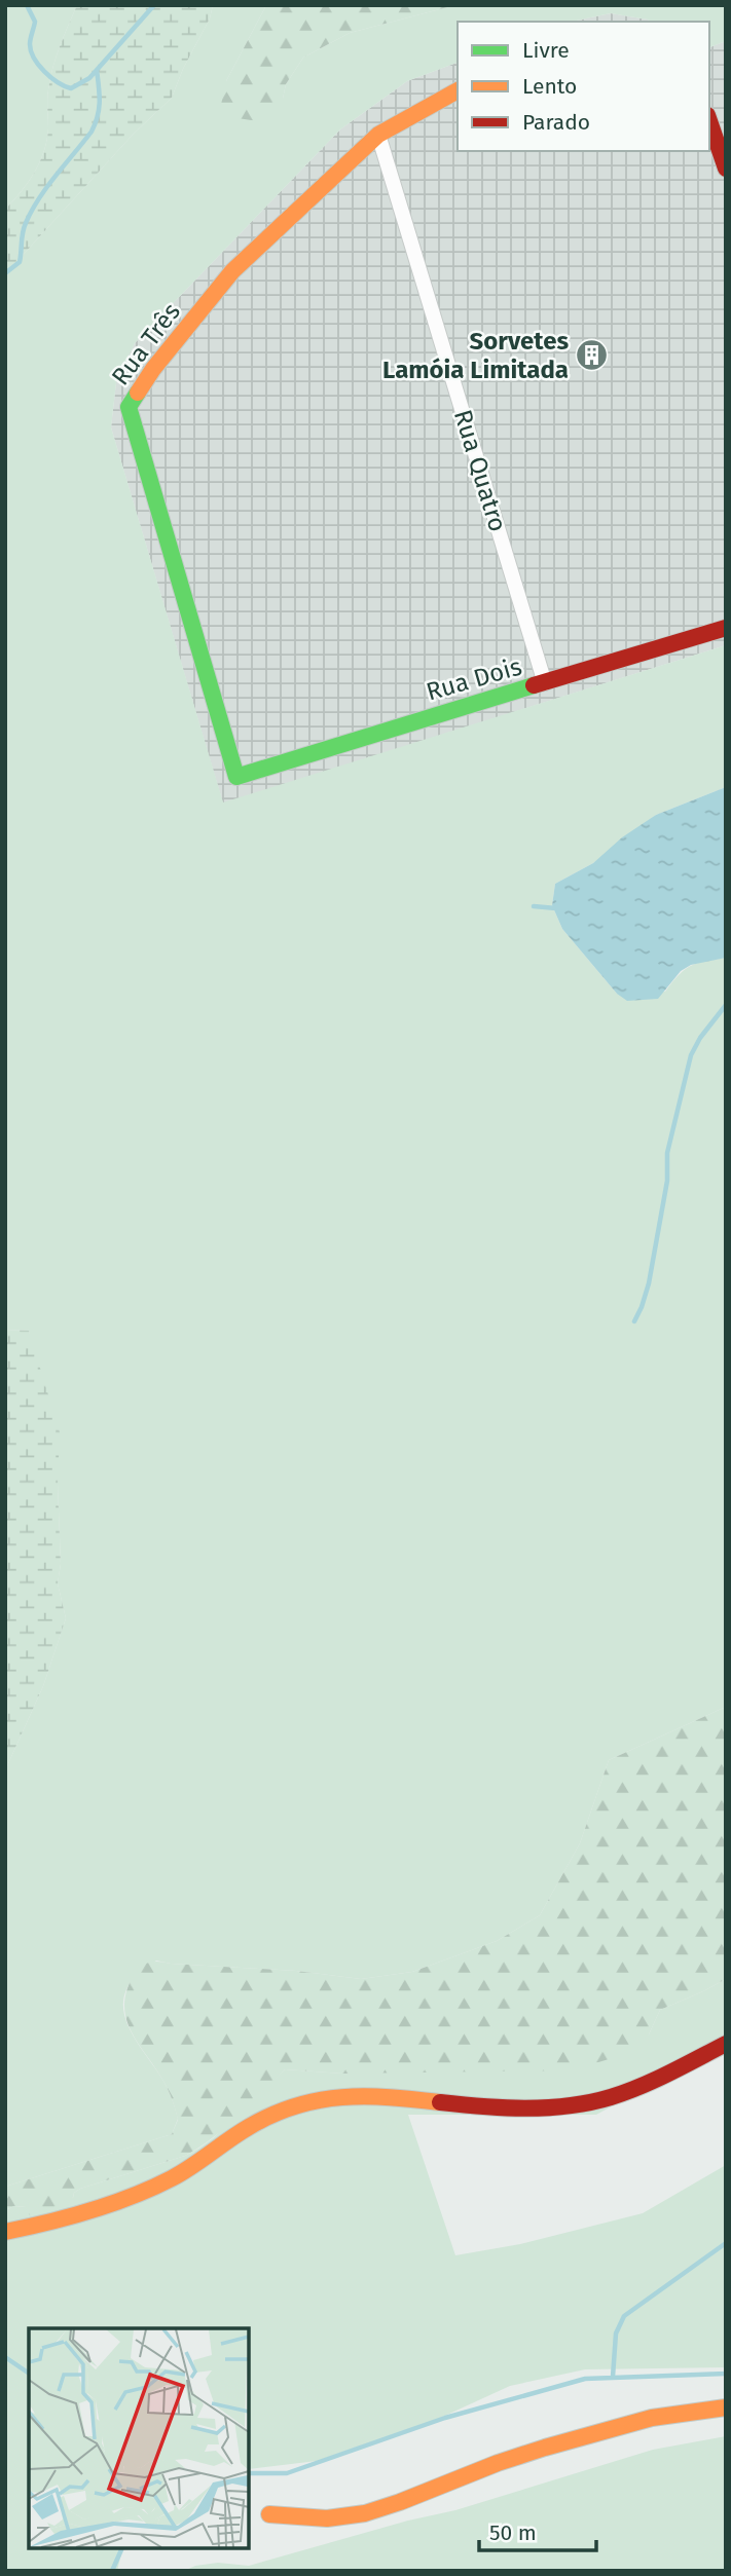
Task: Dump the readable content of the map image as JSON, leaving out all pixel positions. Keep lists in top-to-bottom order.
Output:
{
  "streets": {
    "street": ["Rua Três", "Rua Quatro", "Rua Dois"]
  },
  "crossings": [
    ["Rua Três", "Rua Quatro"],
    ["Rua Três", "Rua Dois"],
    ["Rua Quatro", "Rua Dois"]
  ],
  "places": {
    "building": ["Sorvetes Lamóia Limitada"]
  },
  "legend": ["Livre", "Lento", "Parado"],
  "scale_bar": "50 m"
}
